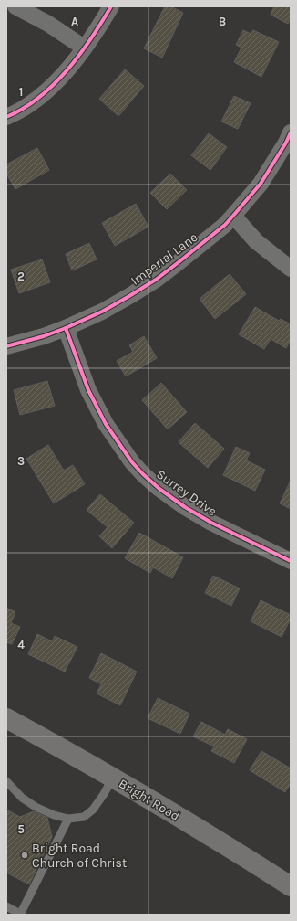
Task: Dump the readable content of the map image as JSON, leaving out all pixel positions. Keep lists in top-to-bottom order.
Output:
{
  "streets": {
    "main road": ["Bright Road"],
    "street": ["Imperial Lane", "Surrey Drive"]
  },
  "crossings": [
    ["Imperial Lane", "Surrey Drive"]
  ],
  "places": ["Bright Road Church of Christ"],
  "grid": {
    "columns": ["A", "B"],
    "rows": [
      "1",
      "2",
      "3",
      "4",
      "5"
    ]
  }
}
